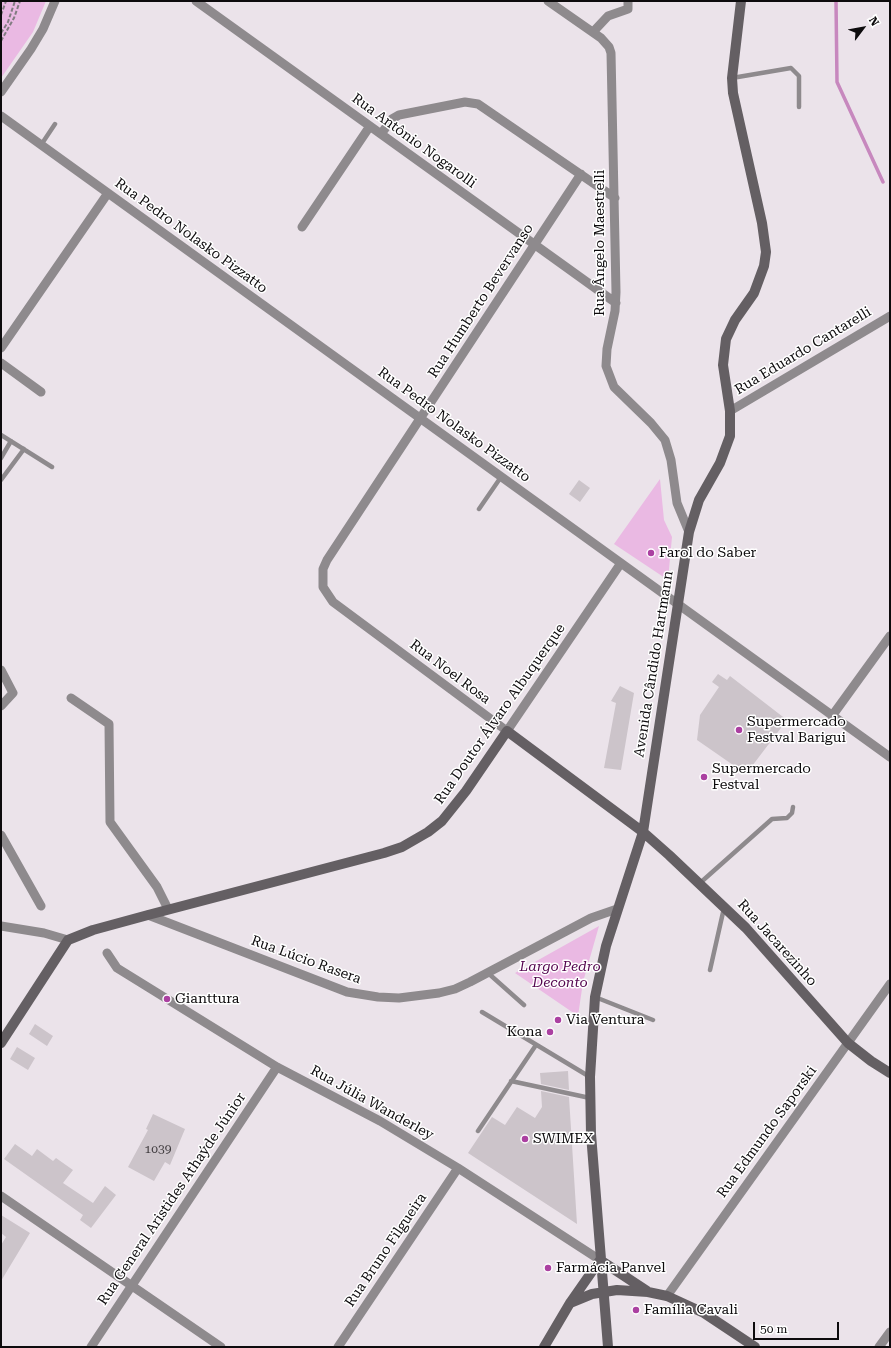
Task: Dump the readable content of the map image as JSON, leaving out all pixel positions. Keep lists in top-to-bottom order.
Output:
{
  "streets": {
    "main road": [
      "Avenida Cândido Hartmann",
      "Rua Noel Rosa",
      "Rua Doutor Álvaro Albuquerque",
      "Rua Jacarezinho",
      "Rua Júlia Wanderley"
    ],
    "street": [
      "Rua Antônio Nogarolli",
      "Rua Pedro Nolasko Pizzatto",
      "Rua Ângelo Maestrelli",
      "Rua Humberto Bevervanso",
      "Rua Eduardo Cantarelli",
      "Rua Lúcio Rasera",
      "Rua Edmundo Saporski",
      "Rua General Aristides Athaýde Júnior",
      "Rua Bruno Filgueira"
    ]
  },
  "crossings": [
    ["Rua Antônio Nogarolli", "Rua Ângelo Maestrelli"],
    ["Rua Antônio Nogarolli", "Rua Humberto Bevervanso"],
    ["Rua Pedro Nolasko Pizzatto", "Rua Humberto Bevervanso"],
    ["Rua Pedro Nolasko Pizzatto", "Avenida Cândido Hartmann"],
    ["Rua Pedro Nolasko Pizzatto", "Rua Doutor Álvaro Albuquerque"],
    ["Rua Ângelo Maestrelli", "Avenida Cândido Hartmann"],
    ["Rua Humberto Bevervanso", "Rua Noel Rosa"],
    ["Rua Eduardo Cantarelli", "Avenida Cândido Hartmann"],
    ["Avenida Cândido Hartmann", "Rua Noel Rosa"],
    ["Avenida Cândido Hartmann", "Rua Jacarezinho"],
    ["Avenida Cândido Hartmann", "Rua Lúcio Rasera"],
    ["Avenida Cândido Hartmann", "Rua Júlia Wanderley"],
    ["Rua Noel Rosa", "Rua Doutor Álvaro Albuquerque"],
    ["Rua Noel Rosa", "Rua Jacarezinho"],
    ["Rua Doutor Álvaro Albuquerque", "Rua Lúcio Rasera"],
    ["Rua Jacarezinho", "Rua Edmundo Saporski"],
    ["Rua Júlia Wanderley", "Rua Edmundo Saporski"],
    ["Rua Júlia Wanderley", "Rua General Aristides Athaýde Júnior"],
    ["Rua Júlia Wanderley", "Rua Bruno Filgueira"]
  ],
  "parks": ["Largo Pedro Deconto"],
  "places": [
    "Farol do Saber",
    "Supermercado Festval Barigui",
    "Supermercado Festval",
    "Gianttura",
    "Via Ventura",
    "Kona",
    "SWIMEX",
    "Farmácia Panvel",
    "Família Cavali"
  ],
  "house_numbers": ["1039"],
  "scale_bar": "50 m",
  "north": "top right"
}
